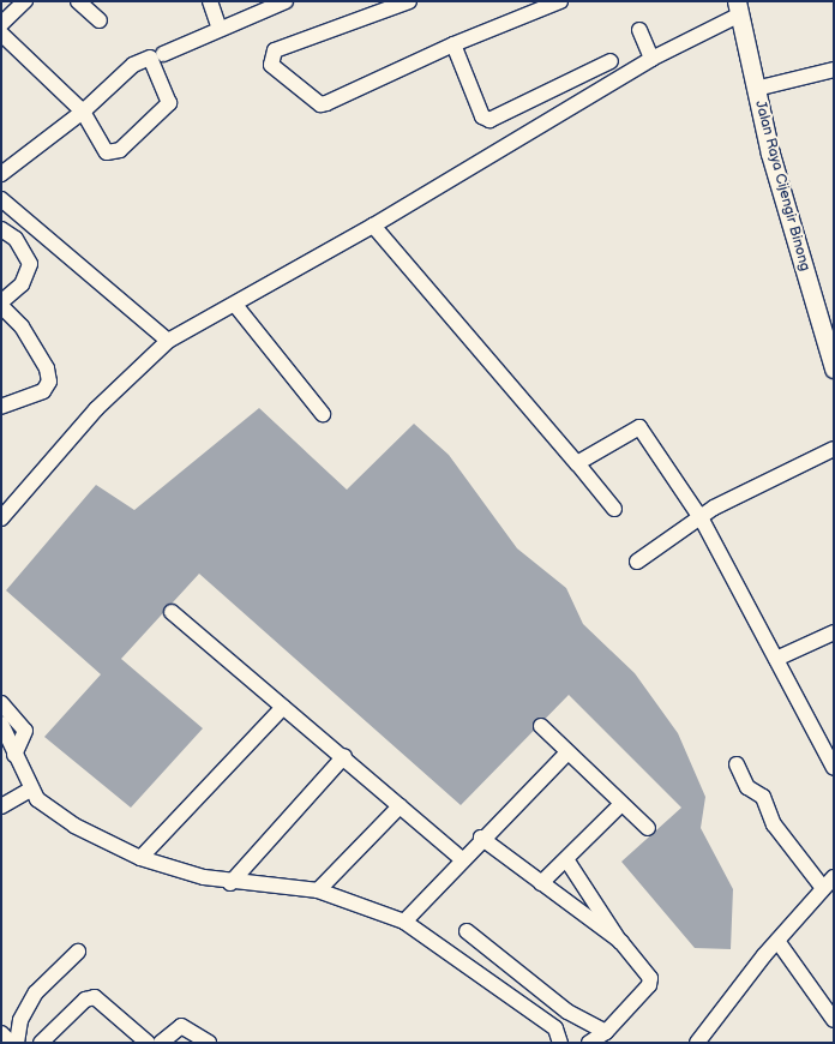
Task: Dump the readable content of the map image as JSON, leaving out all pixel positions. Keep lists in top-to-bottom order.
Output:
{
  "streets": {
    "street": ["Jalan Raya Cijengir Binong"]
  }
}
